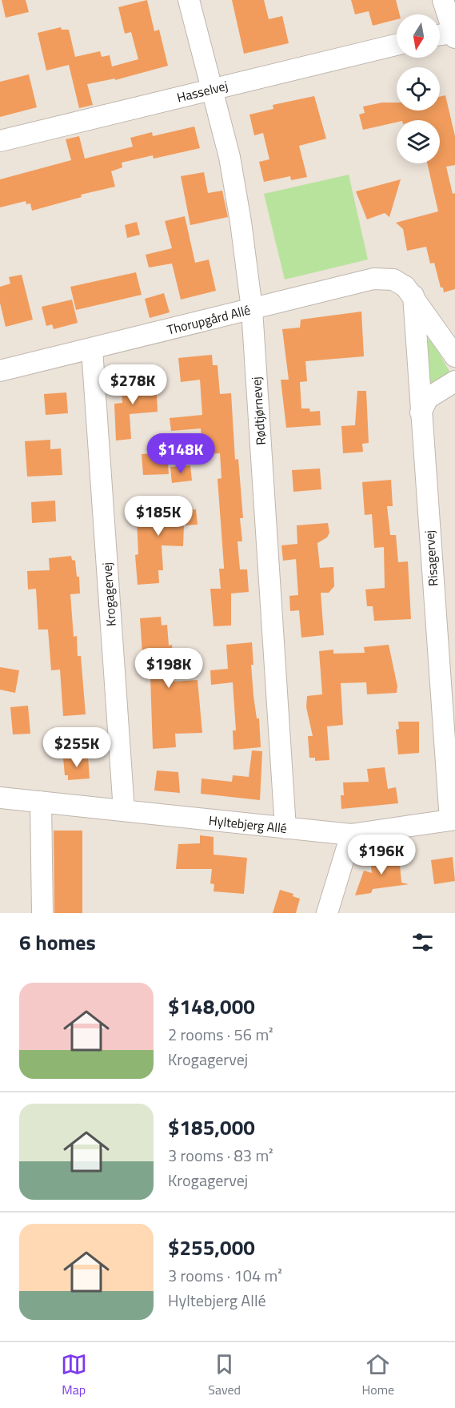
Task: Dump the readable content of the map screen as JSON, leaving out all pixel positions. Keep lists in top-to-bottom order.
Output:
{
  "streets": {
    "street": [
      "Hasselvej",
      "Thorupgård Allé",
      "Rødtjørnevej",
      "Risagervej",
      "Krogagervej",
      "Hyltebjerg Allé"
    ]
  },
  "crossings": [
    ["Hasselvej", "Rødtjørnevej"],
    ["Thorupgård Allé", "Rødtjørnevej"],
    ["Thorupgård Allé", "Risagervej"],
    ["Thorupgård Allé", "Krogagervej"],
    ["Rødtjørnevej", "Hyltebjerg Allé"],
    ["Risagervej", "Hyltebjerg Allé"],
    ["Krogagervej", "Hyltebjerg Allé"]
  ],
  "north": "bottom",
  "page": {
    "price": [
      "$278K",
      "$148K",
      "$185K",
      "$198K",
      "$255K",
      "$196K"
    ],
    "heading": "6 homes",
    "list": [
      {
        "name": "$148,000",
        "note": "2 rooms · 56 m² · Krogagervej"
      },
      {
        "name": "$185,000",
        "note": "3 rooms · 83 m² · Krogagervej"
      },
      {
        "name": "$255,000",
        "note": "3 rooms · 104 m² · Hyltebjerg Allé"
      }
    ],
    "tabs": ["Map", "Saved", "Home"]
  }
}
